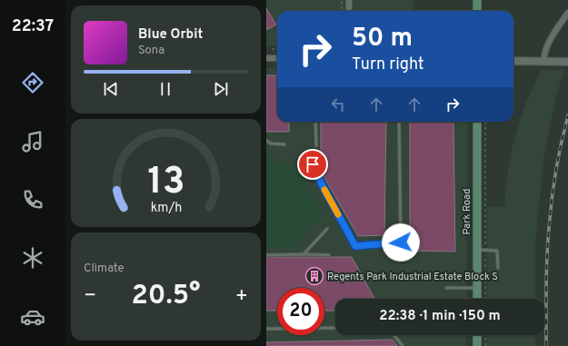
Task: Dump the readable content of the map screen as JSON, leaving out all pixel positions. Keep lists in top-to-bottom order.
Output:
{
  "streets": {
    "main road": ["Park Road"]
  },
  "places": {
    "building": ["Regents Park Industrial Estate Block S"]
  },
  "page": {
    "tabs": "22:37",
    "turn": ["50 m", "Turn right"],
    "song": ["Blue Orbit", "Sona"],
    "tile": "Climate",
    "heat": ["−", "20.5°", "+"],
    "limit": "20",
    "trip": "22:38 · 1 min · 150 m",
    "gauge": ["13", "km/h"]
  }
}
